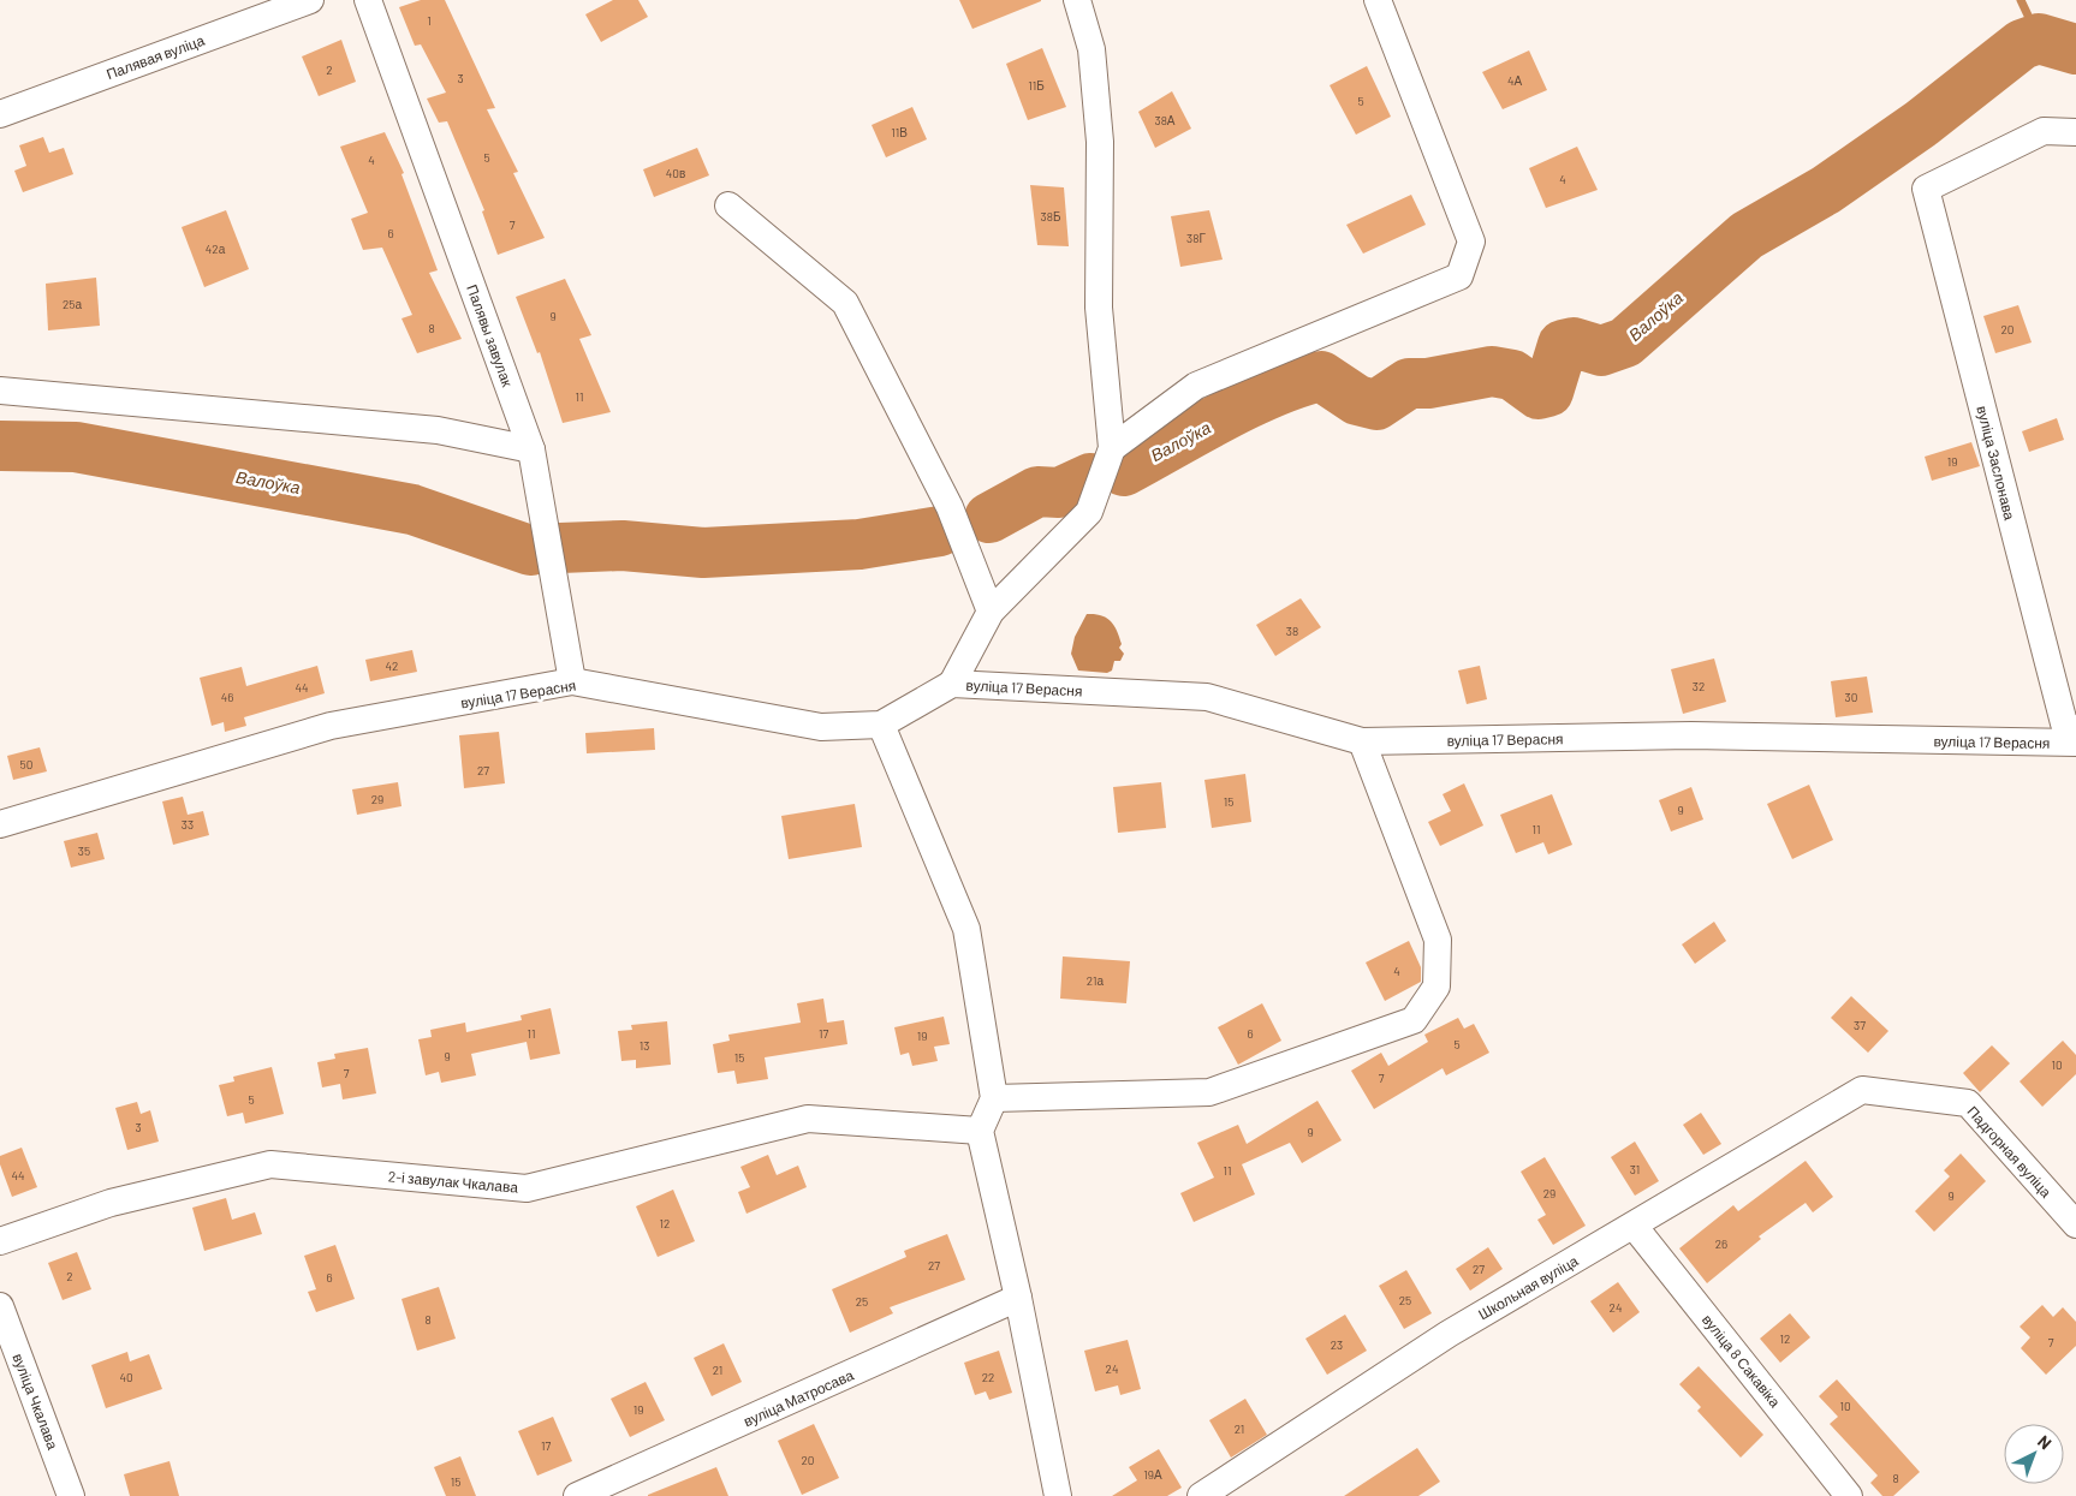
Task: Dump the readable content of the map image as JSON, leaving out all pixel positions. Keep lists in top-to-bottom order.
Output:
{
  "streets": {
    "street": [
      "Палявая вуліца",
      "Палявы завулак",
      "вуліца Заслонава",
      "вуліца 17 Верасня",
      "Падгорная вуліца",
      "2-і завулак Чкалава",
      "Школьная вуліца",
      "вуліца 8 Сакавіка",
      "вуліца Матросава",
      "вуліца Чкалава"
    ]
  },
  "crossings": [
    ["Палявы завулак", "вуліца 17 Верасня"],
    ["Падгорная вуліца", "Школьная вуліца"],
    ["Школьная вуліца", "вуліца 8 Сакавіка"]
  ],
  "water": ["Валоўка"],
  "house_numbers": [
    "1",
    "2",
    "3",
    "4А",
    "11Б",
    "5",
    "38А",
    "11В",
    "5",
    "4",
    "40в",
    "4",
    "38Б",
    "7",
    "6",
    "38Г",
    "42а",
    "25а",
    "9",
    "8",
    "20",
    "11",
    "19",
    "38",
    "42",
    "32",
    "44",
    "46",
    "30",
    "50",
    "27",
    "29",
    "15",
    "9",
    "33",
    "11",
    "35",
    "4",
    "21а",
    "37",
    "11",
    "17",
    "6",
    "19",
    "5",
    "13",
    "9",
    "15",
    "10",
    "7",
    "7",
    "5",
    "3",
    "9",
    "31",
    "11",
    "44",
    "29",
    "9",
    "12",
    "26",
    "27",
    "27",
    "2",
    "6",
    "25",
    "25",
    "24",
    "8",
    "12",
    "7",
    "23",
    "24",
    "21",
    "40",
    "22",
    "10",
    "19",
    "21",
    "17",
    "20",
    "19А",
    "8",
    "15"
  ],
  "north": "top right"
}
